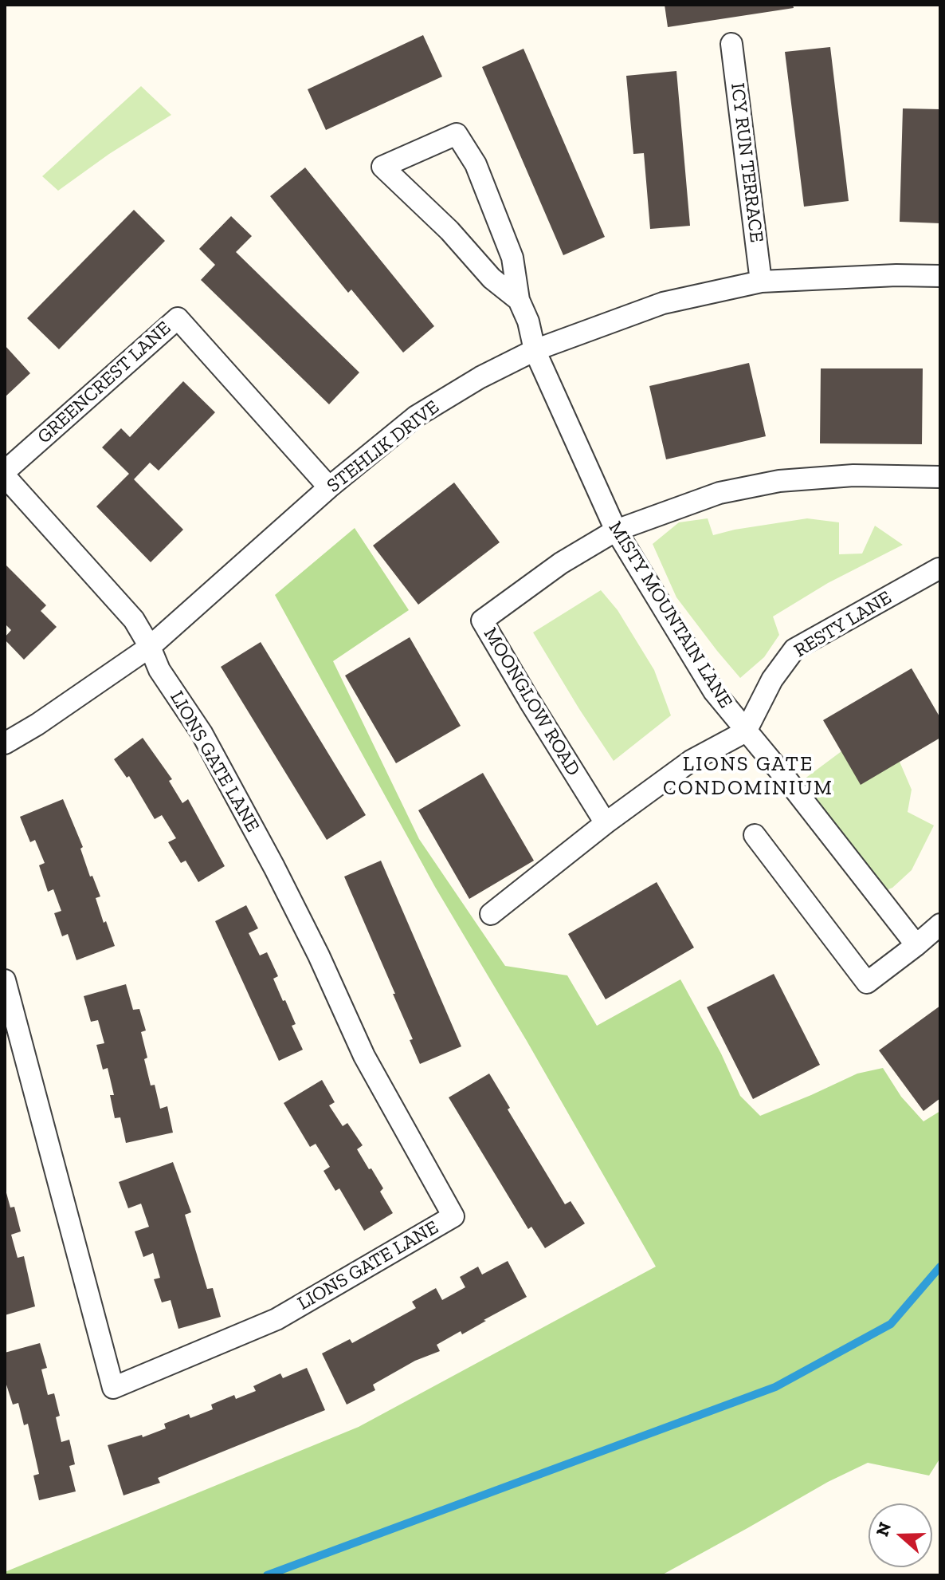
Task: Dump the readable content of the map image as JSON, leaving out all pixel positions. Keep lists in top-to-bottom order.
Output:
{
  "streets": {
    "street": [
      "ICY RUN TERRACE",
      "GREENCREST LANE",
      "STEHLIK DRIVE",
      "MISTY MOUNTAIN LANE",
      "RESTY LANE",
      "MOONGLOW ROAD",
      "LIONS GATE LANE"
    ]
  },
  "crossings": [
    ["ICY RUN TERRACE", "STEHLIK DRIVE"],
    ["GREENCREST LANE", "STEHLIK DRIVE"],
    ["GREENCREST LANE", "LIONS GATE LANE"],
    ["STEHLIK DRIVE", "MISTY MOUNTAIN LANE"],
    ["STEHLIK DRIVE", "LIONS GATE LANE"],
    ["MISTY MOUNTAIN LANE", "RESTY LANE"],
    ["MISTY MOUNTAIN LANE", "MOONGLOW ROAD"]
  ],
  "districts": ["LIONS GATE CONDOMINIUM"],
  "north": "left"
}
